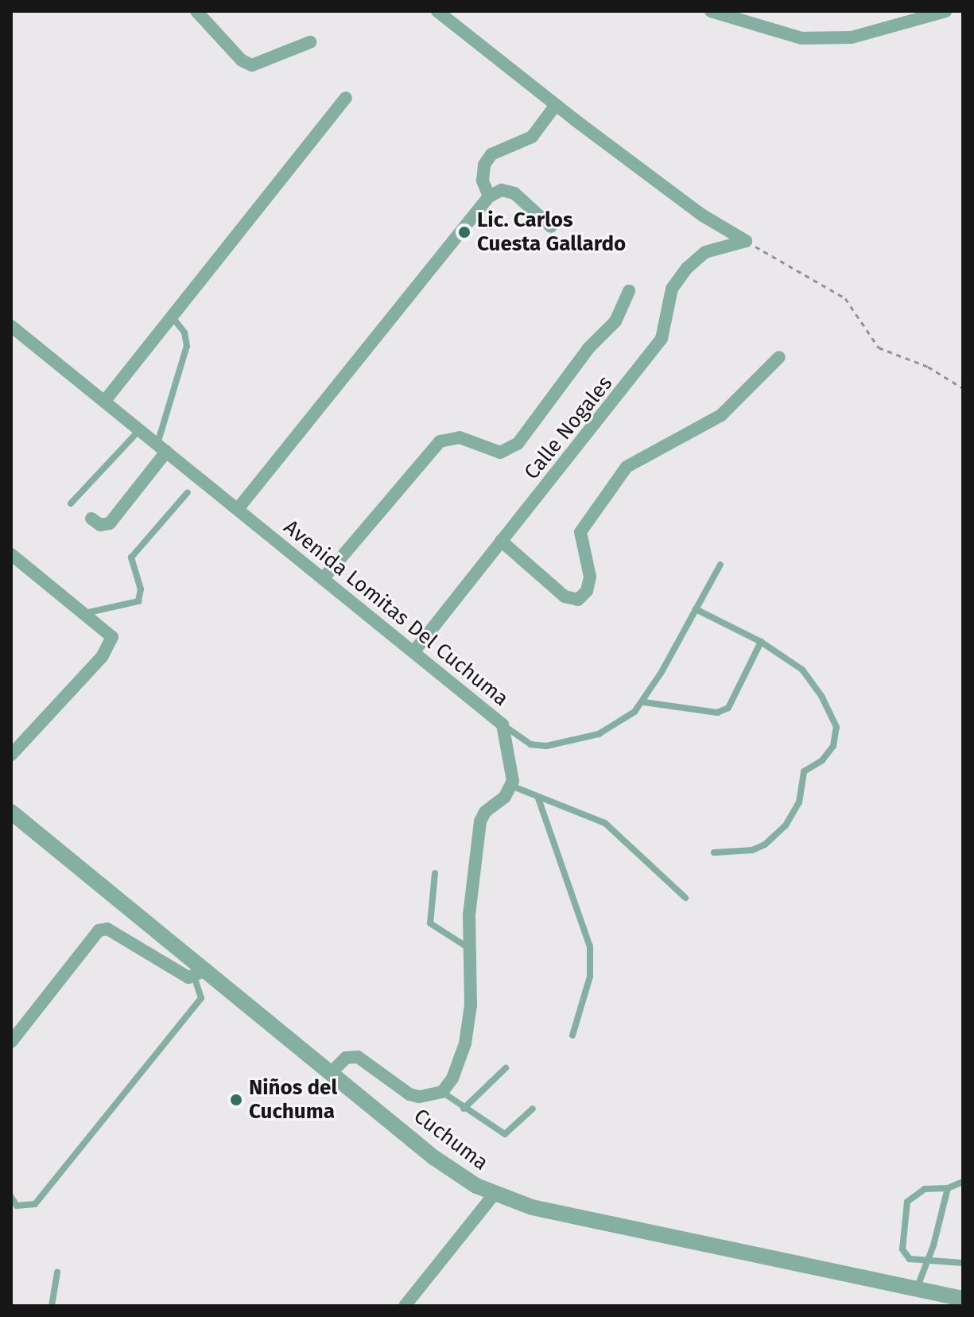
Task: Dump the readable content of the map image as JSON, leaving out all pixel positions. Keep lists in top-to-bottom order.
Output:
{
  "streets": {
    "street": ["Calle Nogales", "Avenida Lomitas Del Cuchuma", "Cuchuma"]
  },
  "crossings": [
    ["Calle Nogales", "Avenida Lomitas Del Cuchuma"]
  ],
  "places": ["Lic. Carlos Cuesta Gallardo", "Niños del Cuchuma"]
}
